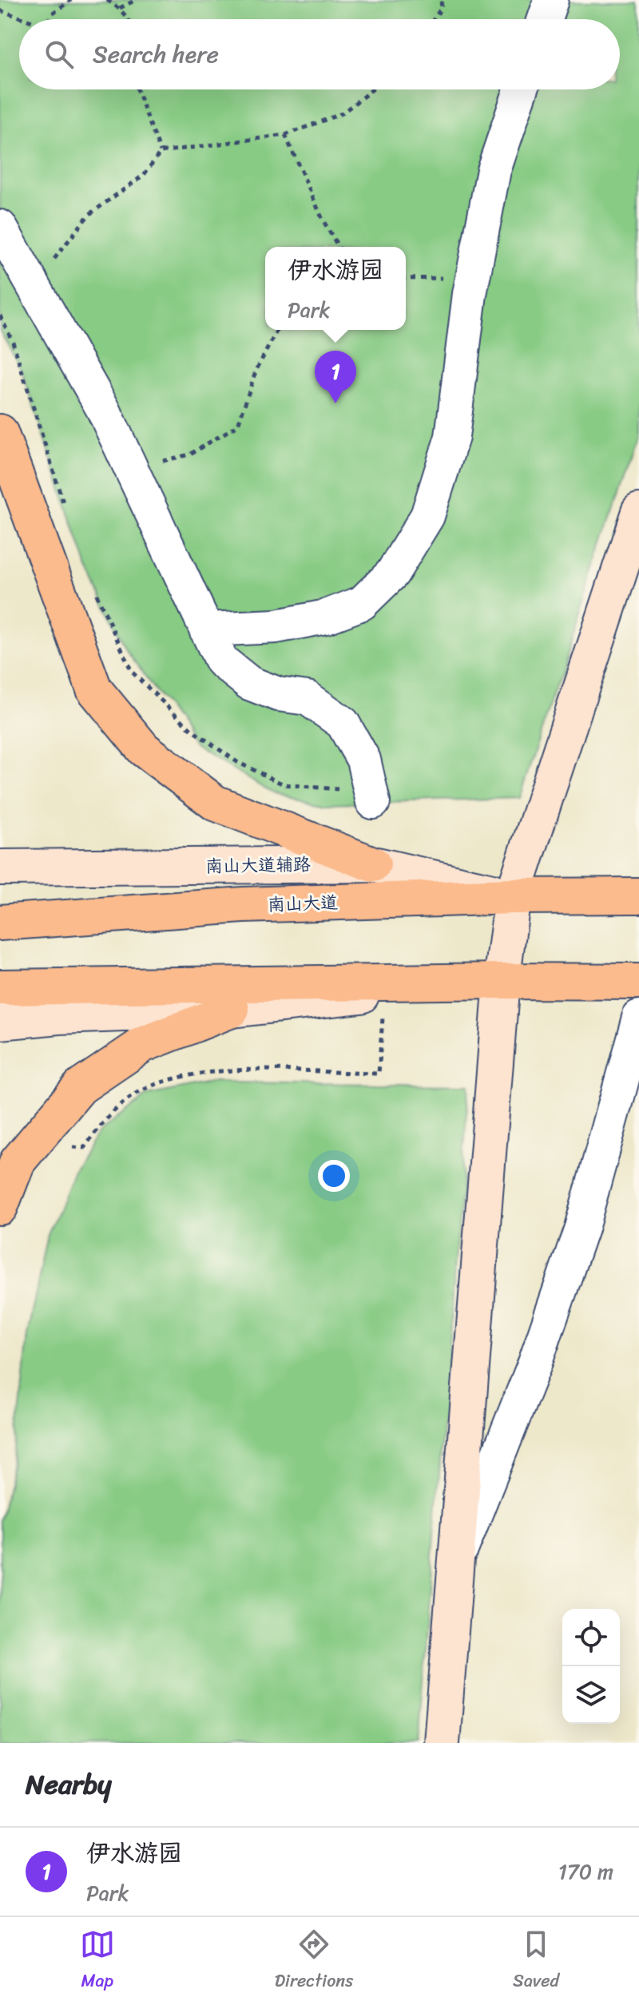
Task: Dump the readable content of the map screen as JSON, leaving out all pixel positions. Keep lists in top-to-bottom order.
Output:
{
  "streets": {
    "main road": ["南山大道"],
    "street": ["南山大道辅路"]
  },
  "crossings": [
    ["南山大道辅路", "南山大道"]
  ],
  "page": {
    "search": "Search here",
    "popup": ["伊水游园", "Park"],
    "pins": "1",
    "heading": "Nearby",
    "list": [
      {
        "mark": "1",
        "name": "伊水游园",
        "note": "Park",
        "value": "170 m"
      }
    ],
    "nav": ["Map", "Directions", "Saved"]
  }
}
